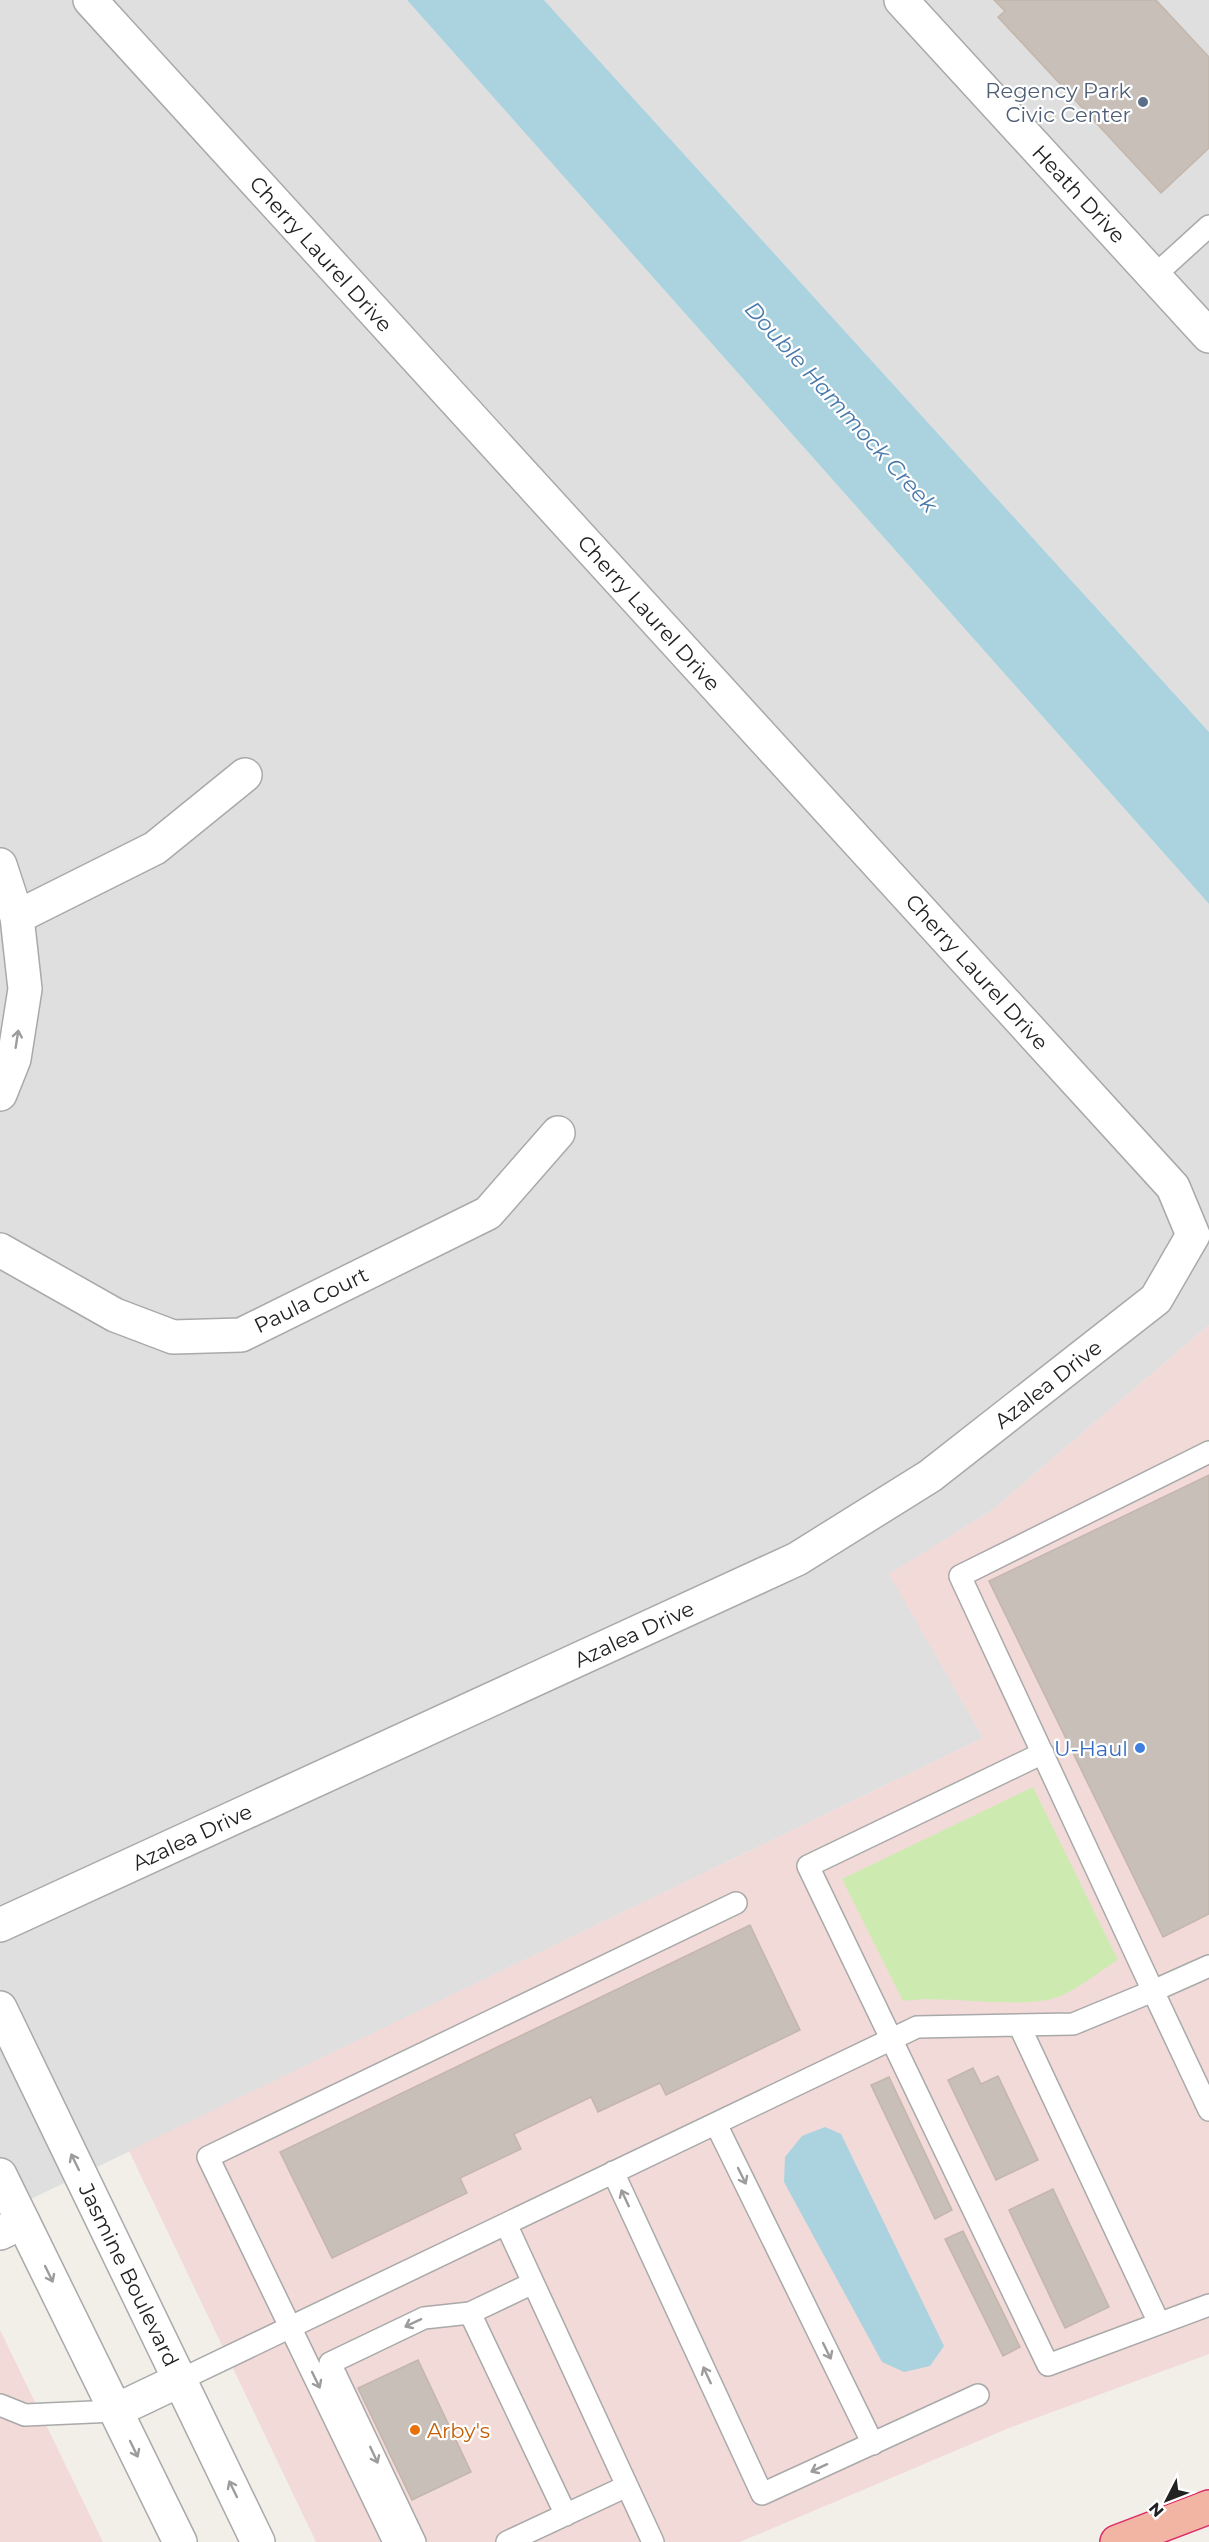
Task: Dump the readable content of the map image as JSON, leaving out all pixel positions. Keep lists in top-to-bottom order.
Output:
{
  "streets": {
    "street": [
      "Heath Drive",
      "Cherry Laurel Drive",
      "Paula Court",
      "Azalea Drive",
      "Jasmine Boulevard"
    ]
  },
  "crossings": [
    ["Cherry Laurel Drive", "Azalea Drive"]
  ],
  "water": ["Double Hammock Creek"],
  "places": ["Regency Park Civic Center", "U-Haul", "Arby's"],
  "north": "bottom left"
}
